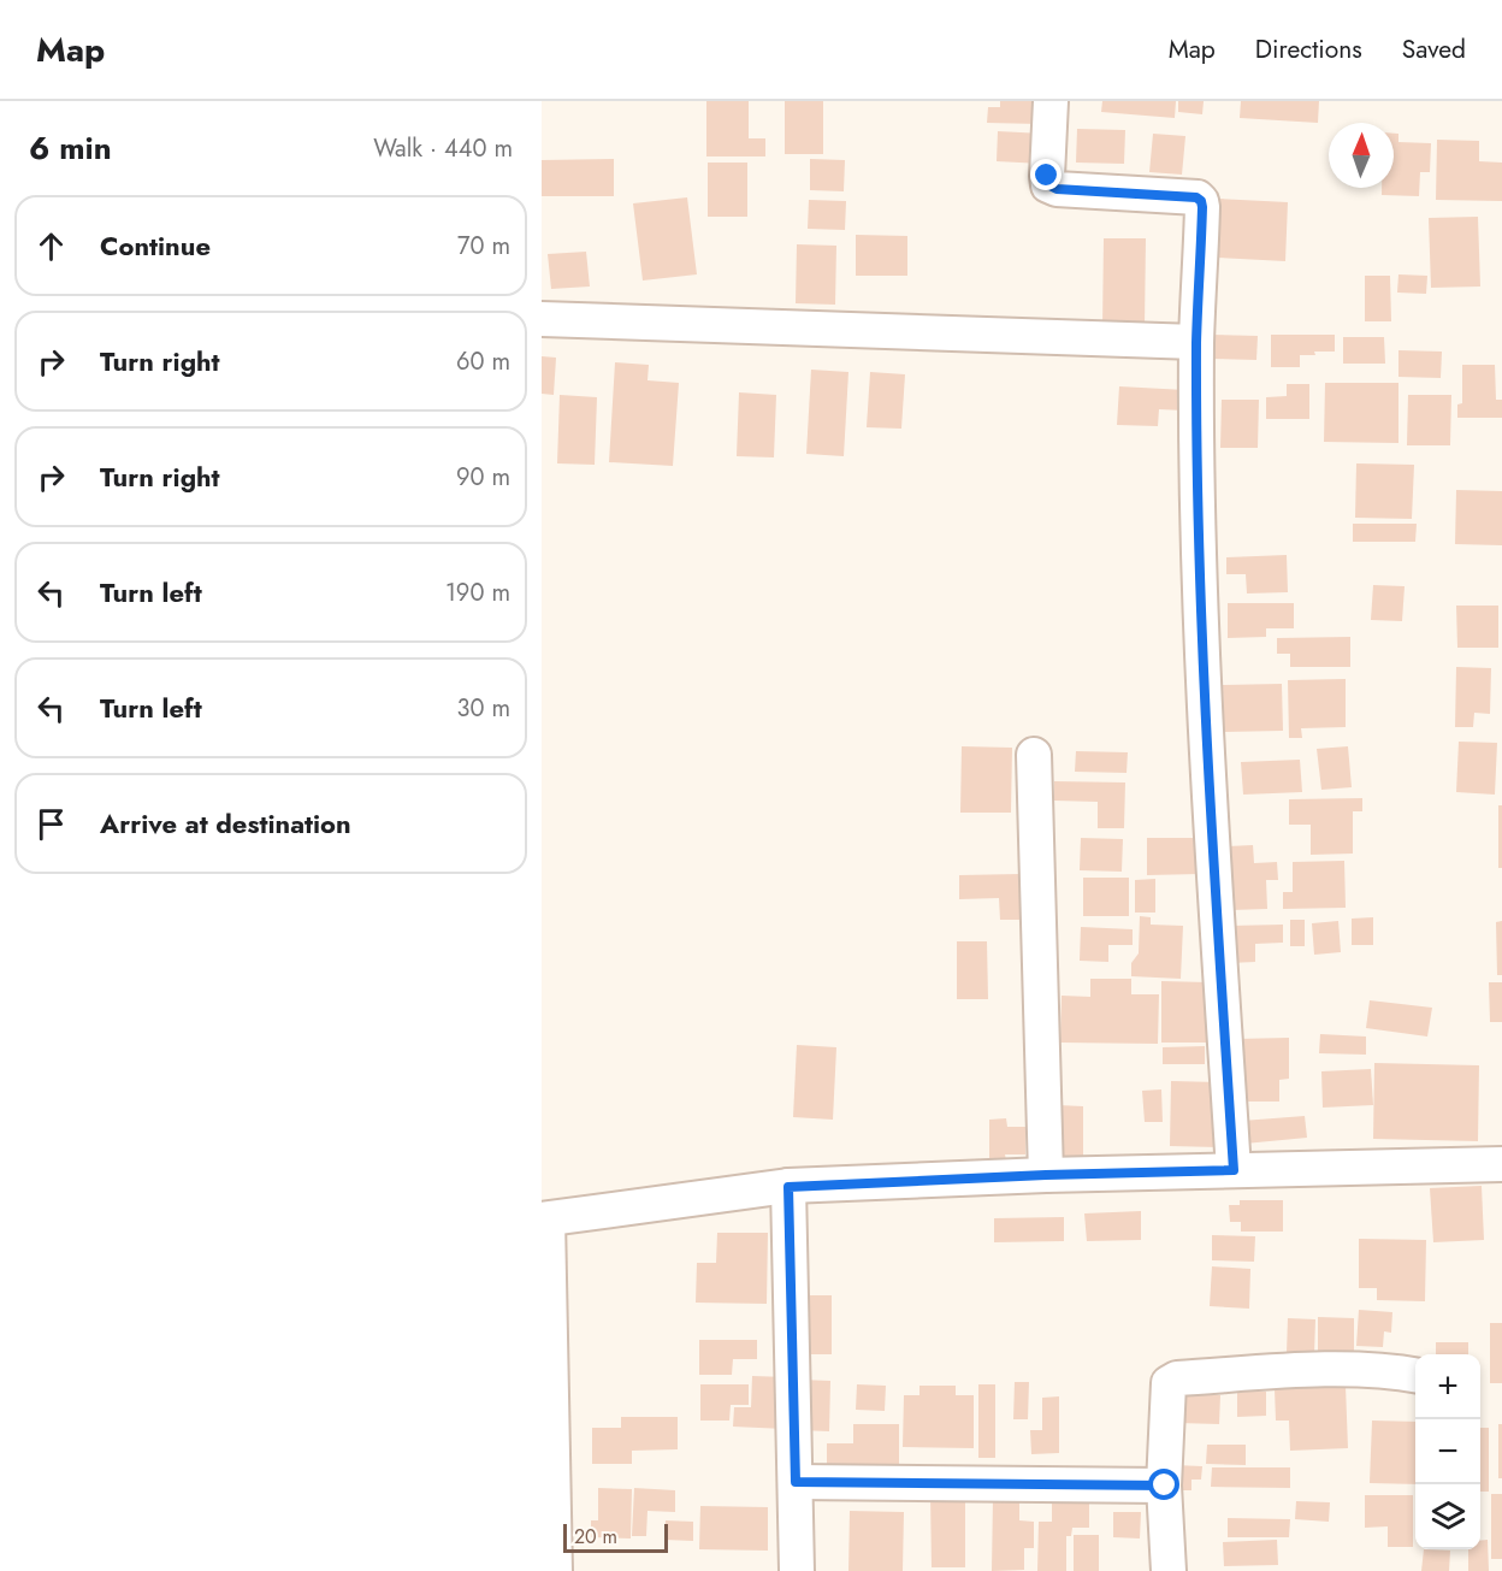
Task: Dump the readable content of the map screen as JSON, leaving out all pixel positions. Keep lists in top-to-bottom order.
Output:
{
  "scale_bar": "20 m",
  "north": "top",
  "page": {
    "header": "Map",
    "nav": ["Map", "Directions", "Saved"],
    "heading": ["6 min", "Walk · 440 m"],
    "list": [
      ["Continue", "70 m"],
      ["Turn right", "60 m"],
      ["Turn right", "90 m"],
      ["Turn left", "190 m"],
      ["Turn left", "30 m"],
      "Arrive at destination"
    ],
    "map_buttons": ["+", "−"],
    "scale": "20 m"
  }
}
